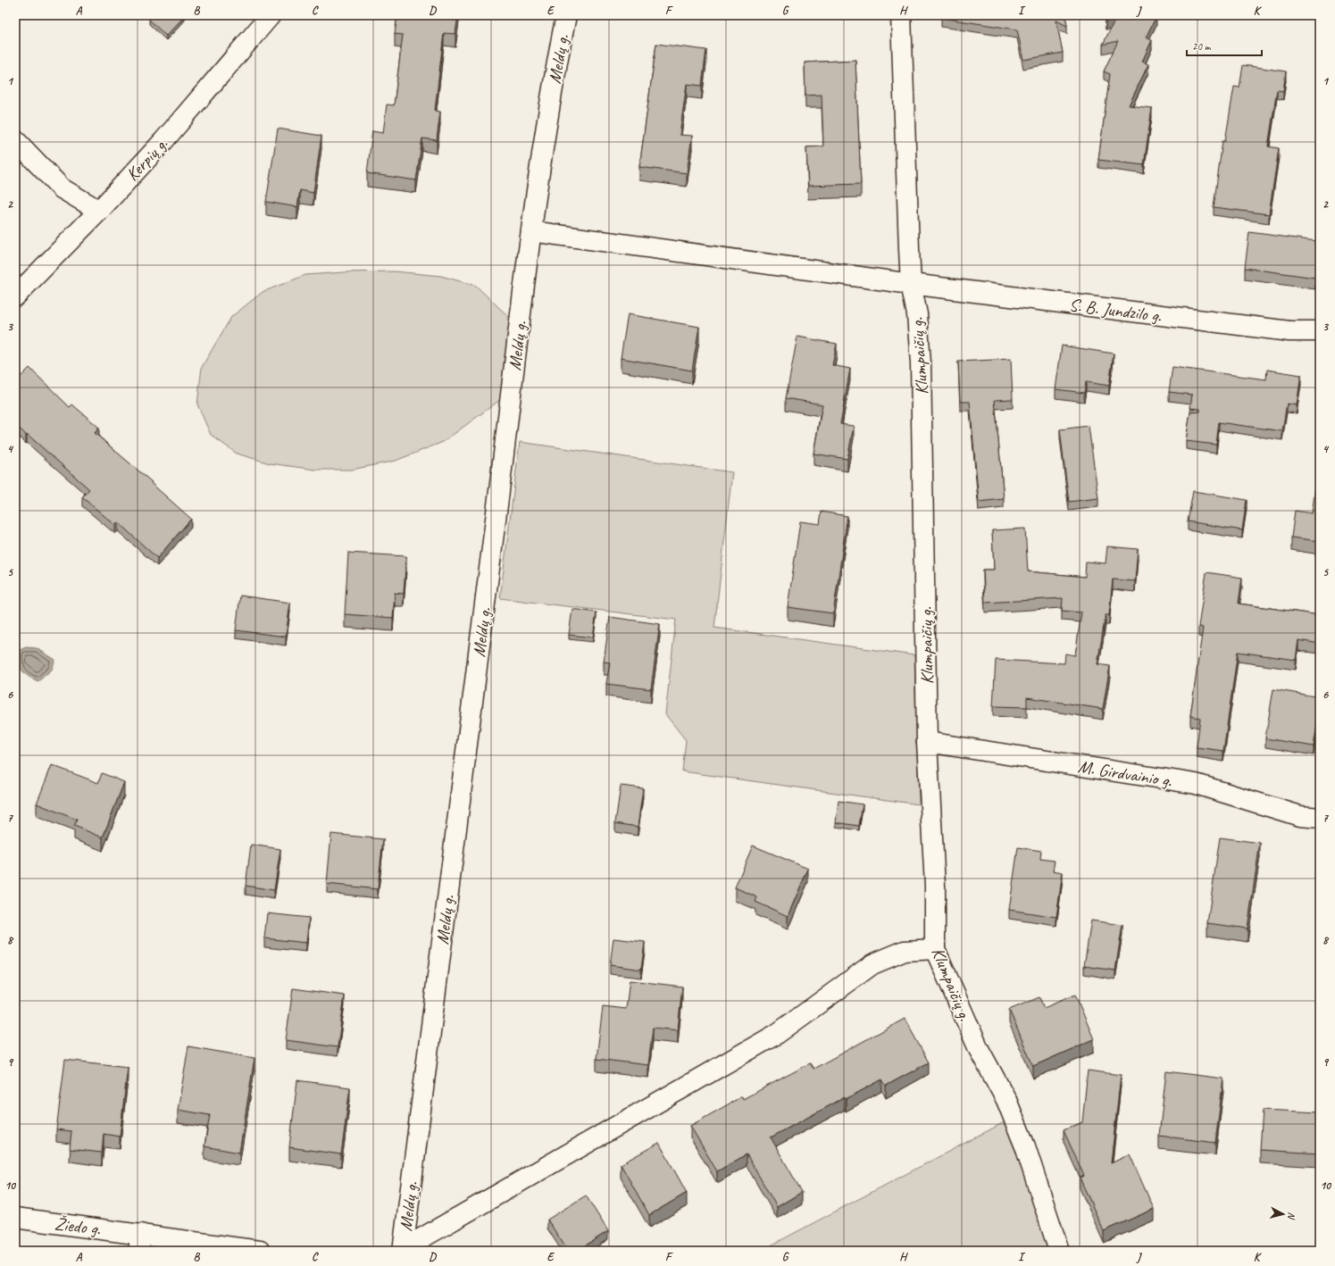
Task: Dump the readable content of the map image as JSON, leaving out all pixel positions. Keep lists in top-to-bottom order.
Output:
{
  "streets": {
    "street": [
      "Meldų g.",
      "Kerpių g.",
      "S. B. Jundzilo g.",
      "Klumpaičių g.",
      "M. Girdvainio g.",
      "Žiedo g."
    ]
  },
  "crossings": [
    ["Meldų g.", "S. B. Jundzilo g."],
    ["S. B. Jundzilo g.", "Klumpaičių g."],
    ["Klumpaičių g.", "M. Girdvainio g."]
  ],
  "scale_bar": "20 m",
  "north": "right",
  "grid": {
    "columns": [
      "A",
      "B",
      "C",
      "D",
      "E",
      "F",
      "G",
      "H",
      "I",
      "J",
      "K"
    ],
    "rows": [
      "1",
      "2",
      "3",
      "4",
      "5",
      "6",
      "7",
      "8",
      "9",
      "10"
    ]
  }
}
